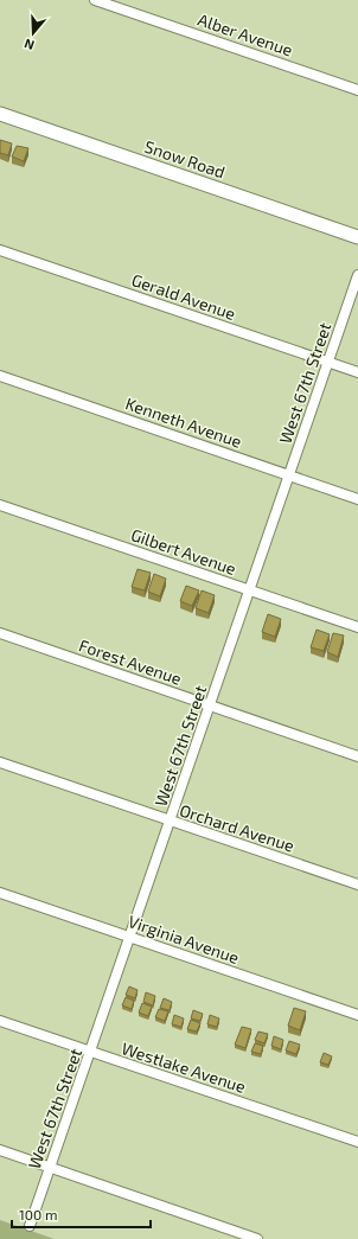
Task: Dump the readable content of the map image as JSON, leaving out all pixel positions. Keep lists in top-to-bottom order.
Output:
{
  "streets": {
    "main road": ["Snow Road"],
    "street": [
      "Alber Avenue",
      "Gerald Avenue",
      "West 67th Street",
      "Kenneth Avenue",
      "Gilbert Avenue",
      "Forest Avenue",
      "Orchard Avenue",
      "Virginia Avenue",
      "Westlake Avenue"
    ]
  },
  "crossings": [
    ["Gerald Avenue", "West 67th Street"],
    ["West 67th Street", "Kenneth Avenue"],
    ["West 67th Street", "Gilbert Avenue"],
    ["West 67th Street", "Forest Avenue"],
    ["West 67th Street", "Orchard Avenue"],
    ["West 67th Street", "Virginia Avenue"],
    ["West 67th Street", "Westlake Avenue"]
  ],
  "scale_bar": "100 m",
  "north": "bottom"
}
